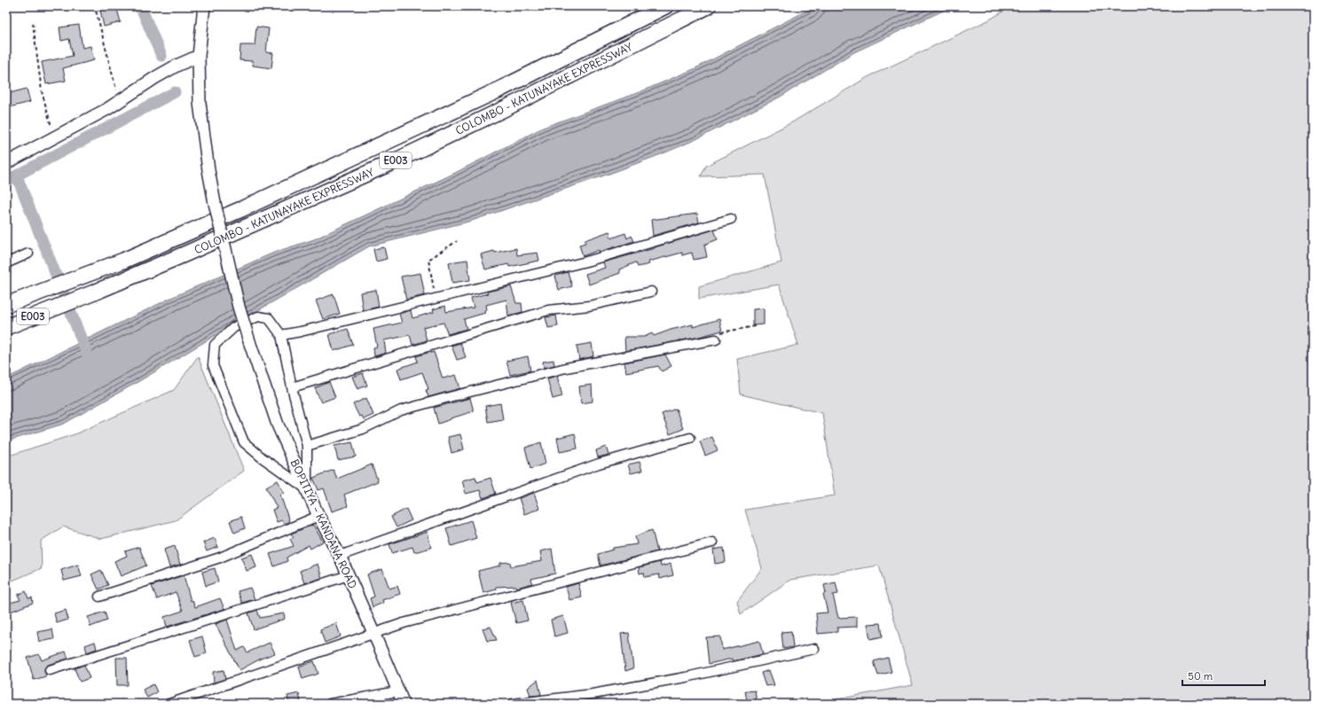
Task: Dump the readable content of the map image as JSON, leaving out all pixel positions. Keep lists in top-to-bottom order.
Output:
{
  "streets": {
    "highway": ["COLOMBO - KATUNAYAKE EXPRESSWAY", "E003"],
    "street": ["BOPITIYA – KANDANA ROAD"]
  },
  "scale_bar": "50 m"
}
